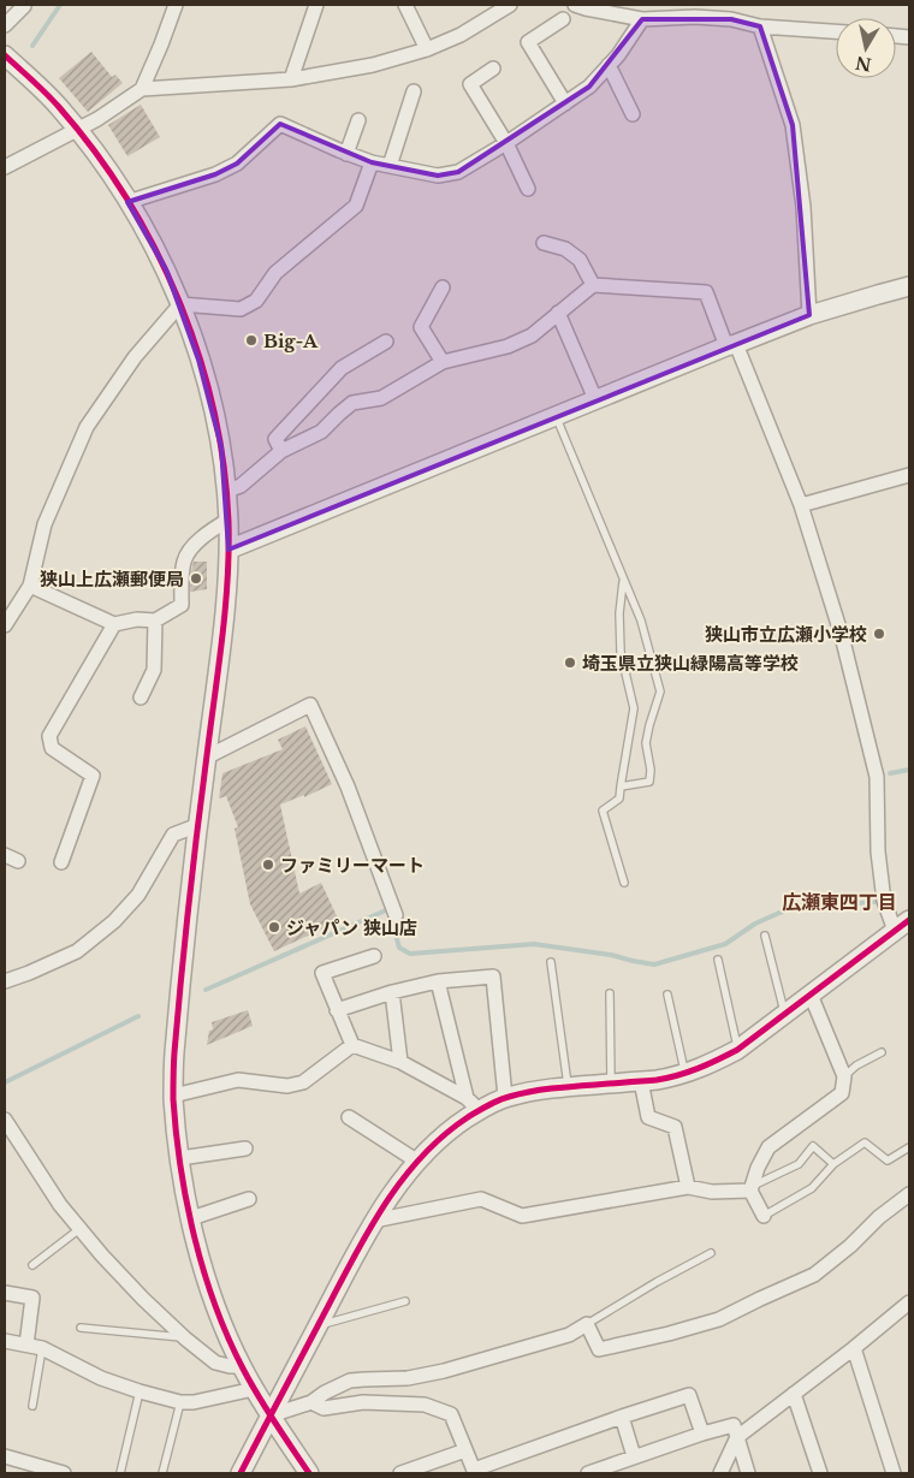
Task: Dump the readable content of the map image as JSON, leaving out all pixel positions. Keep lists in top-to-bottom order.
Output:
{
  "districts": ["広瀬東四丁目"],
  "places": [
    "Big-A",
    "狭山上広瀬郵便局",
    "狭山市立広瀬小学校",
    "埼玉県立狭山緑陽高等学校",
    "ファミリーマート",
    "ジャパン 狭山店"
  ],
  "north": "bottom"
}
